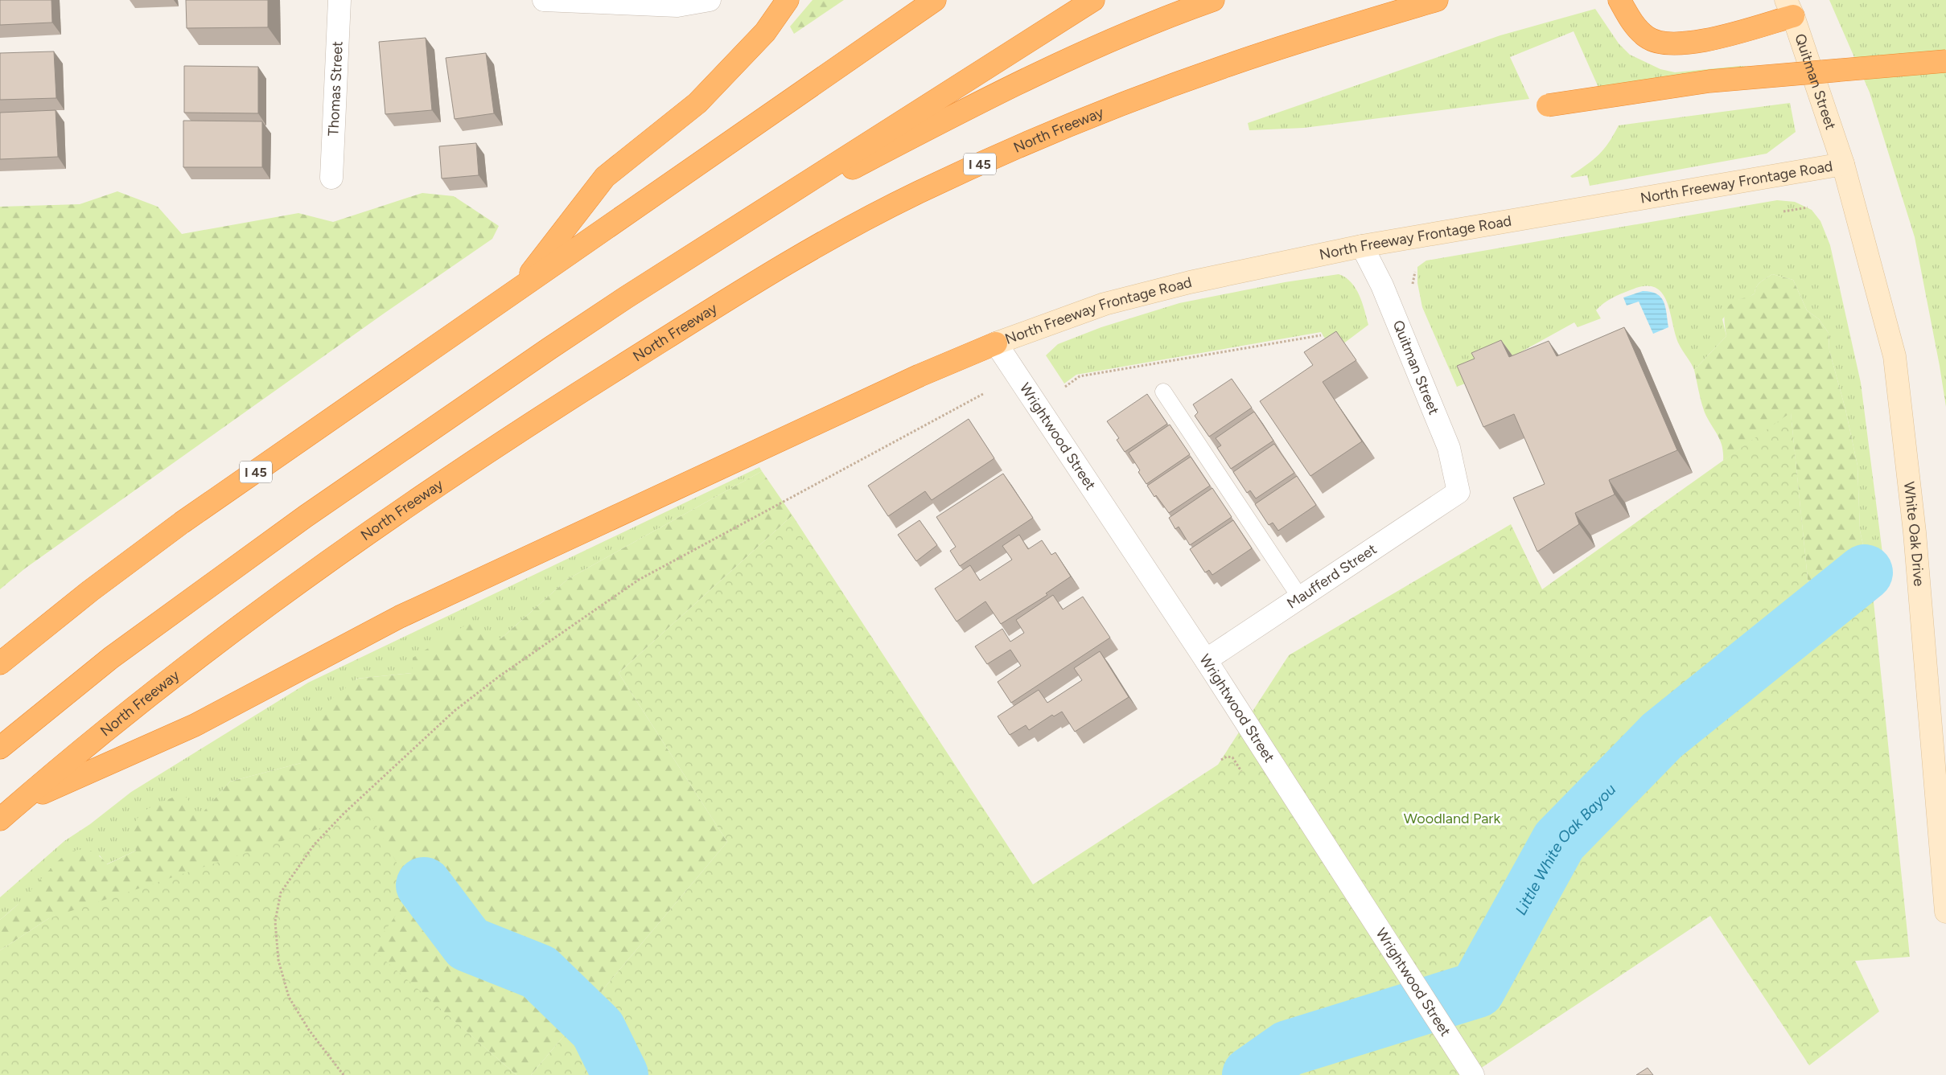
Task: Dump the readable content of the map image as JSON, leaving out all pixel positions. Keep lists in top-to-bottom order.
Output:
{
  "streets": {
    "highway": ["North Freeway", "I 45"],
    "main road": ["Quitman Street", "North Freeway Frontage Road", "White Oak Drive"],
    "street": ["Thomas Street", "Wrightwood Street", "Maufferd Street"]
  },
  "crossings": [
    ["Quitman Street", "North Freeway Frontage Road"],
    ["Quitman Street", "White Oak Drive"],
    ["Quitman Street", "Maufferd Street"],
    ["North Freeway Frontage Road", "Wrightwood Street"],
    ["North Freeway Frontage Road", "White Oak Drive"],
    ["Wrightwood Street", "Maufferd Street"]
  ],
  "water": ["Little White Oak Bayou"],
  "parks": ["Woodland Park"]
}
